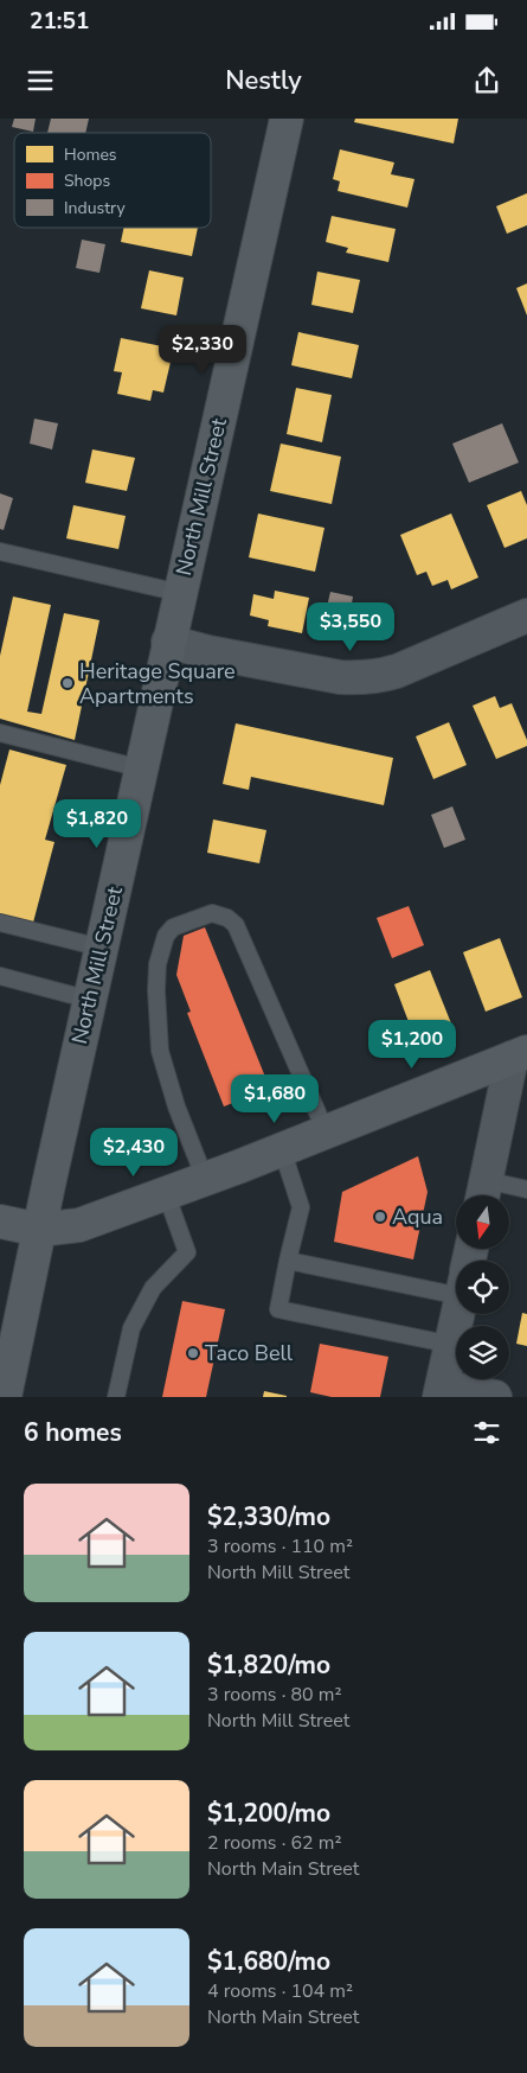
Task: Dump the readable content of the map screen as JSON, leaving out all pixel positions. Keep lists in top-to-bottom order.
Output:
{
  "streets": {
    "street": ["North Mill Street"]
  },
  "places": ["Heritage Square Apartments", "Aqua", "Taco Bell"],
  "legend": ["Homes", "Shops", "Industry"],
  "north": "bottom",
  "page": {
    "status": "21:51",
    "header": "Nestly",
    "price": [
      "$2,330",
      "$3,550",
      "$1,820",
      "$1,200",
      "$1,680",
      "$2,430"
    ],
    "heading": "6 homes",
    "list": [
      {
        "name": "$2,330/mo",
        "note": "3 rooms · 110 m² · North Mill Street"
      },
      {
        "name": "$1,820/mo",
        "note": "3 rooms · 80 m² · North Mill Street"
      },
      {
        "name": "$1,200/mo",
        "note": "2 rooms · 62 m² · North Main Street"
      },
      {
        "name": "$1,680/mo",
        "note": "4 rooms · 104 m² · North Main Street"
      }
    ]
  }
}
